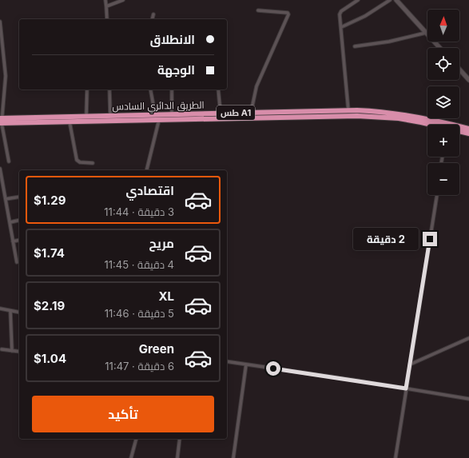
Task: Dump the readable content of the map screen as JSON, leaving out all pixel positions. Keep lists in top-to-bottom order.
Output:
{
  "streets": {
    "highway": ["الطريق الدائري السادس", "طس A1"]
  },
  "north": "top",
  "page": {
    "map_buttons": ["+", "−"],
    "banner": ["الانطلاق", "الوجهة"],
    "list": [
      {
        "name": "اقتصادي",
        "note": "3 دقيقة · 11:44",
        "value": "$1.29"
      },
      {
        "name": "مريح",
        "note": "4 دقيقة · 11:45",
        "value": "$1.74"
      },
      {
        "name": "XL",
        "note": "5 دقيقة · 11:46",
        "value": "$2.19"
      },
      {
        "name": "Green",
        "note": "6 دقيقة · 11:47",
        "value": "$1.04"
      }
    ],
    "bubble": "2 دقيقة",
    "buttons": "تأكيد"
  }
}
